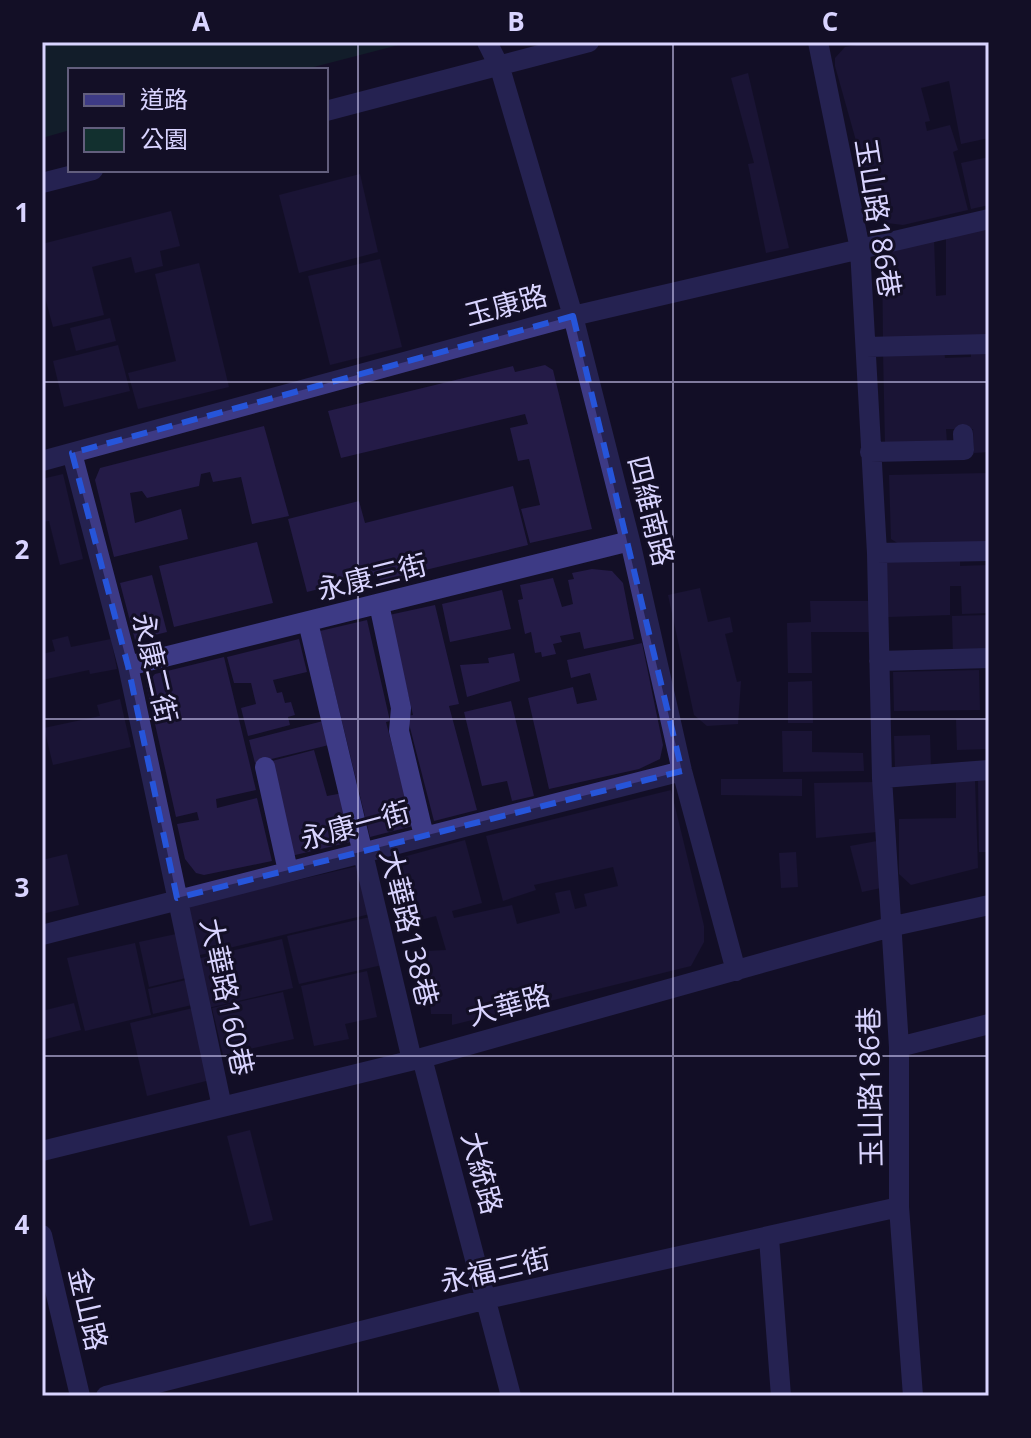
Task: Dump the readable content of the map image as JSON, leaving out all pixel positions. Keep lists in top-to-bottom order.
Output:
{
  "streets": {
    "street": [
      "玉山路186巷",
      "玉康路",
      "四維南路",
      "永康三街",
      "永康二街",
      "永康一街",
      "大華路138巷",
      "大華路160巷",
      "大華路",
      "大統路",
      "永福三街",
      "金山路"
    ]
  },
  "crossings": [
    ["玉山路186巷", "玉康路"],
    ["玉山路186巷", "大華路"],
    ["玉山路186巷", "永福三街"],
    ["玉康路", "四維南路"],
    ["玉康路", "永康二街"],
    ["四維南路", "永康三街"],
    ["四維南路", "永康一街"],
    ["四維南路", "大華路"],
    ["永康三街", "永康二街"],
    ["永康三街", "大華路138巷"],
    ["永康二街", "永康一街"],
    ["永康二街", "大華路160巷"],
    ["永康一街", "大華路138巷"],
    ["永康一街", "大華路160巷"],
    ["大華路138巷", "大華路"],
    ["大華路138巷", "大統路"],
    ["大華路160巷", "大華路"],
    ["大華路", "大統路"],
    ["大統路", "永福三街"]
  ],
  "legend": ["道路", "公園"],
  "grid": {
    "columns": ["A", "B", "C"],
    "rows": [
      "1",
      "2",
      "3",
      "4"
    ]
  }
}
